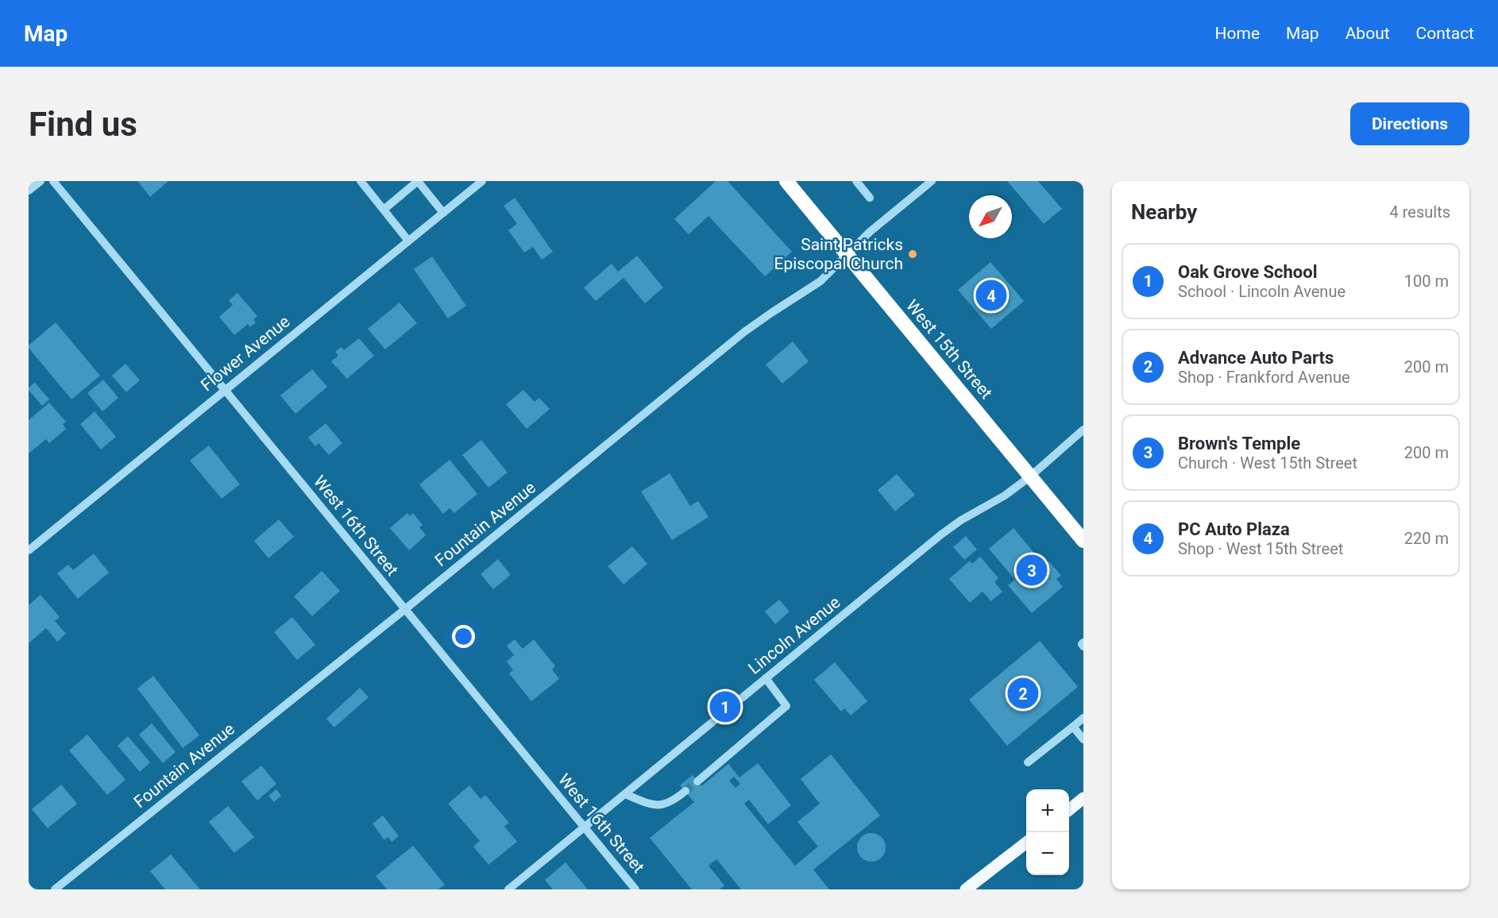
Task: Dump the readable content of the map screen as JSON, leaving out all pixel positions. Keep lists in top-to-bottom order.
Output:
{
  "streets": {
    "highway": ["West 15th Street"],
    "street": [
      "Flower Avenue",
      "Fountain Avenue",
      "West 16th Street",
      "Lincoln Avenue"
    ]
  },
  "crossings": [
    ["West 15th Street", "Fountain Avenue"],
    ["West 15th Street", "Lincoln Avenue"],
    ["Flower Avenue", "West 16th Street"],
    ["Fountain Avenue", "West 16th Street"],
    ["West 16th Street", "Lincoln Avenue"]
  ],
  "places": ["Saint Patricks Episcopal Church"],
  "north": "bottom left",
  "page": {
    "header": "Map",
    "nav": [
      "Home",
      "Map",
      "About",
      "Contact"
    ],
    "buttons": "Directions",
    "title": "Find us",
    "heading": ["Nearby", "4 results"],
    "list": [
      {
        "mark": "1",
        "name": "Oak Grove School",
        "note": "School · Lincoln Avenue",
        "value": "100 m"
      },
      {
        "mark": "2",
        "name": "Advance Auto Parts",
        "note": "Shop · Frankford Avenue",
        "value": "200 m"
      },
      {
        "mark": "3",
        "name": "Brown's Temple",
        "note": "Church · West 15th Street",
        "value": "200 m"
      },
      {
        "mark": "4",
        "name": "PC Auto Plaza",
        "note": "Shop · West 15th Street",
        "value": "220 m"
      }
    ],
    "pins": [
      "4",
      "3",
      "2",
      "1"
    ],
    "map_buttons": ["+", "−"]
  }
}
